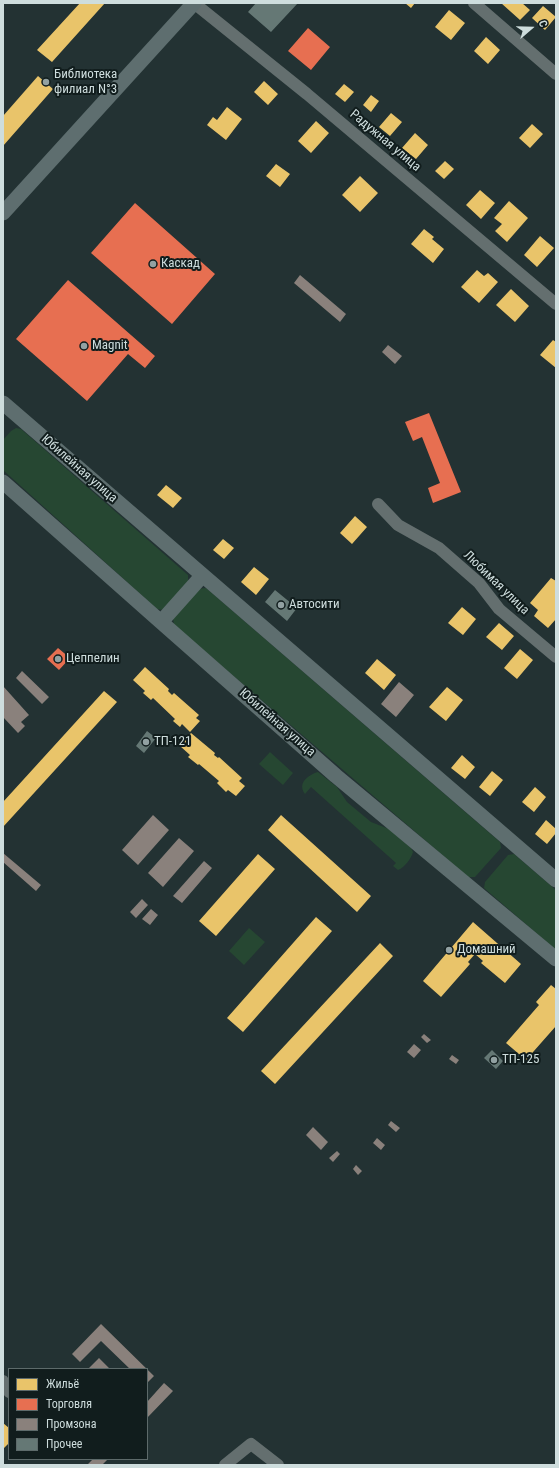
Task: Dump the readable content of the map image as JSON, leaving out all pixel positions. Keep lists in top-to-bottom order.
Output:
{
  "streets": {
    "main road": ["Юбилейная улица"],
    "street": ["Радужная улица", "Любимая улица"]
  },
  "places": [
    "Библиотека филиал N°3",
    "Каскад",
    "Magnit",
    "Автосити",
    "Цеппелин",
    "ТП-121",
    "Домашний",
    "ТП-125"
  ],
  "legend": [
    "Жильё",
    "Торговля",
    "Промзона",
    "Прочее"
  ],
  "north": "right"
}
